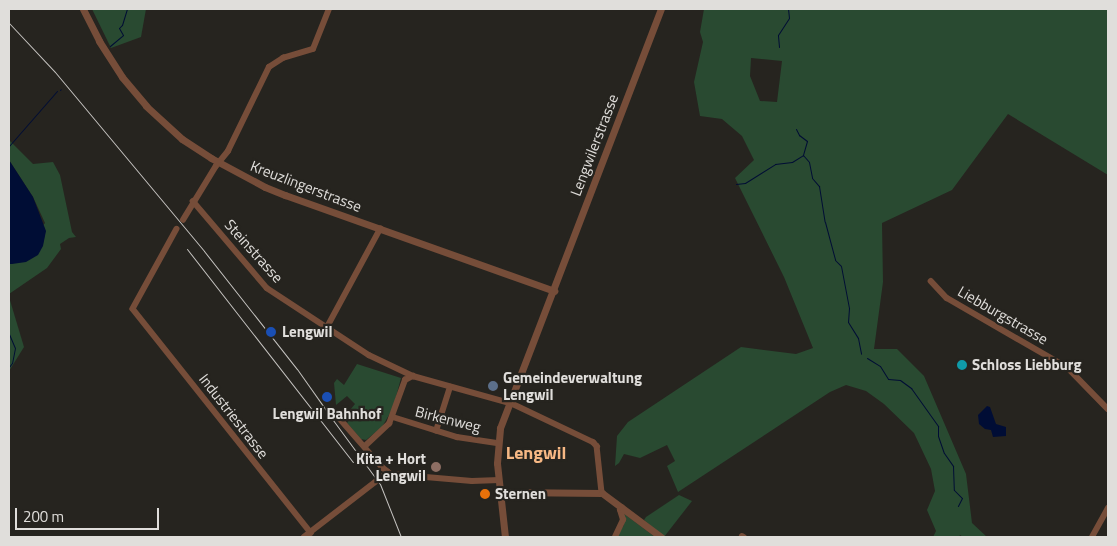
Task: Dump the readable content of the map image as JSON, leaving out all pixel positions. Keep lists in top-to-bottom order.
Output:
{
  "streets": {
    "street": [
      "Lengwilerstrasse",
      "Kreuzlingerstrasse",
      "Steinstrasse",
      "Liebburgstrasse",
      "Industriestrasse",
      "Birkenweg"
    ]
  },
  "crossings": [
    ["Lengwilerstrasse", "Kreuzlingerstrasse"],
    ["Lengwilerstrasse", "Steinstrasse"],
    ["Lengwilerstrasse", "Birkenweg"]
  ],
  "districts": ["Lengwil"],
  "places": [
    "Lengwil",
    "Schloss Liebburg",
    "Gemeindeverwaltung Lengwil",
    "Lengwil Bahnhof",
    "Kita + Hort Lengwil",
    "Sternen"
  ],
  "scale_bar": "200 m"
}
